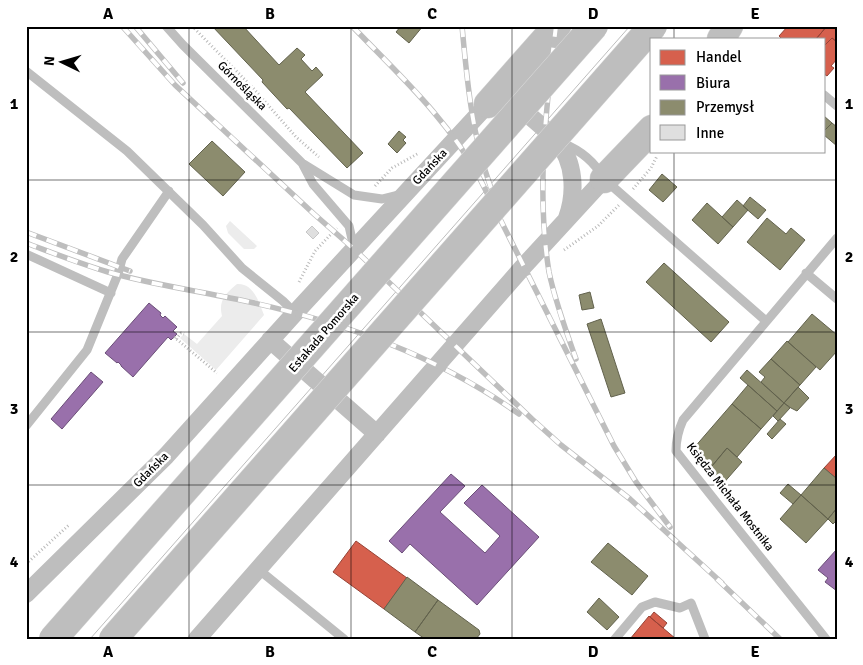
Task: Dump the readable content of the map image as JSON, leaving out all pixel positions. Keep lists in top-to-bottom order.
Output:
{
  "streets": {
    "main road": ["Estakada Pomorska"],
    "street": ["Gdańska"],
    "lane": ["Górnośląska", "Księdza Michała Mostnika"]
  },
  "crossings": [
    ["Górnośląska", "Gdańska"]
  ],
  "legend": [
    "Handel",
    "Biura",
    "Przemysł",
    "Inne"
  ],
  "north": "left",
  "grid": {
    "columns": [
      "A",
      "B",
      "C",
      "D",
      "E"
    ],
    "rows": [
      "1",
      "2",
      "3",
      "4"
    ]
  }
}
